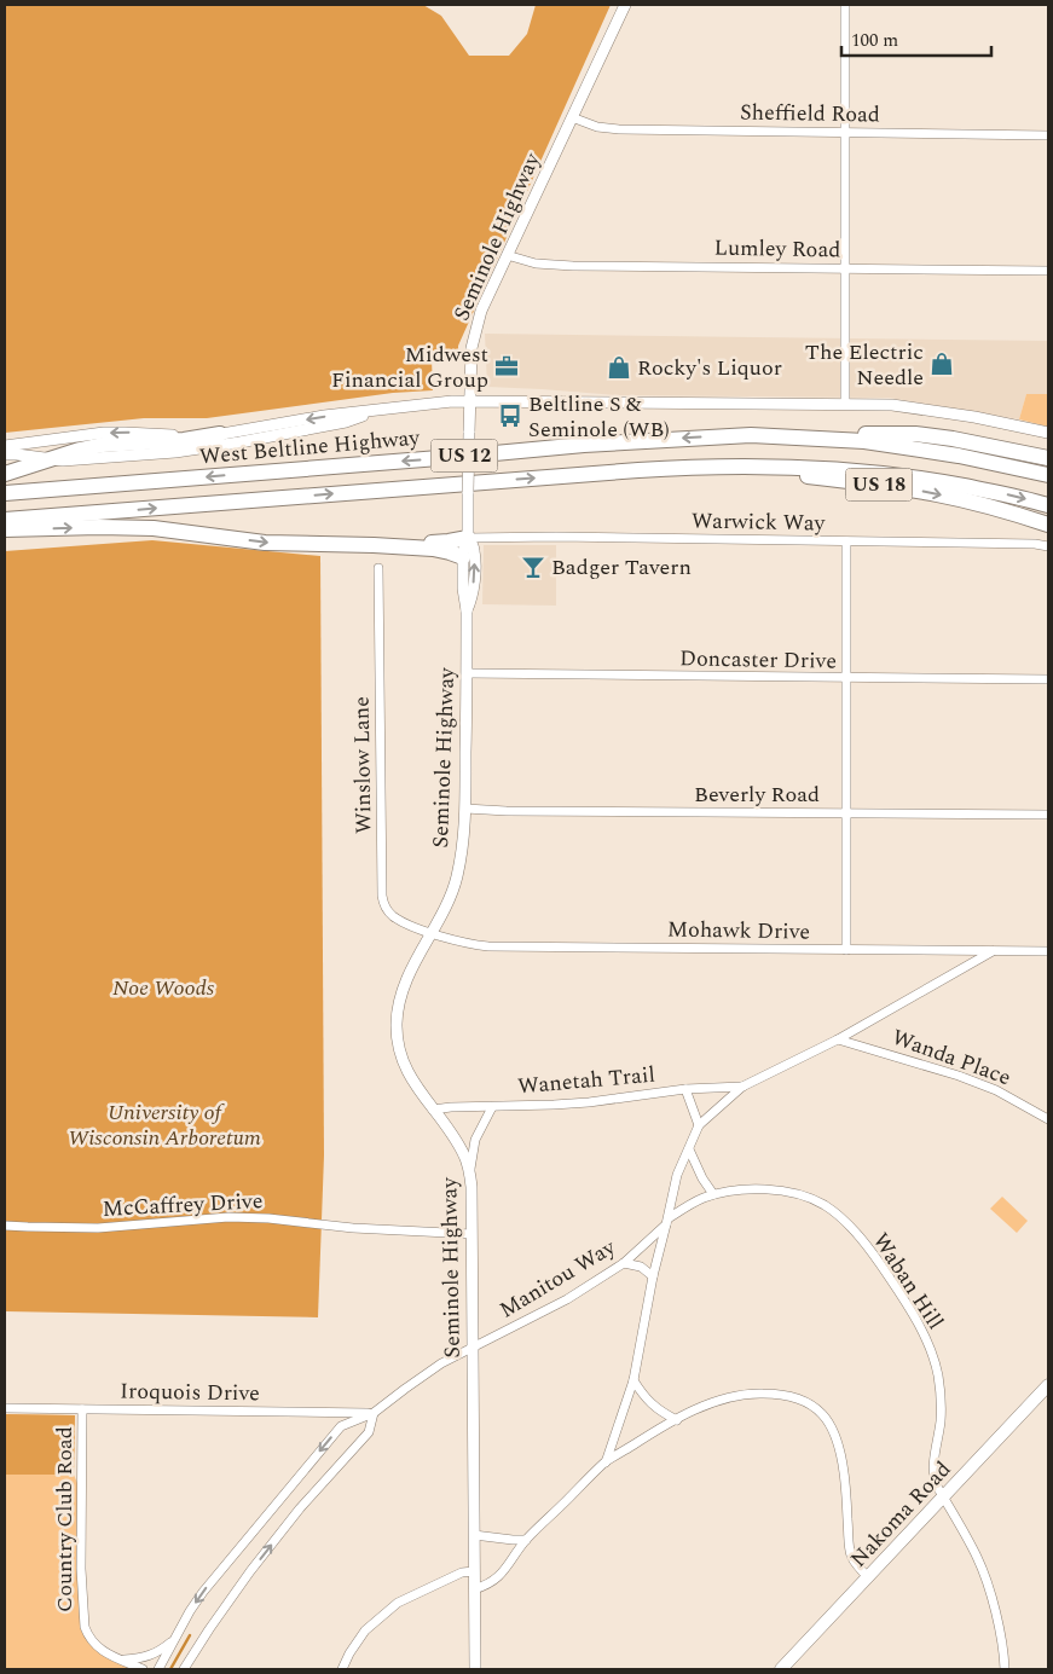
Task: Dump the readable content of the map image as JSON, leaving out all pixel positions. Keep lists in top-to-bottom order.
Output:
{
  "streets": {
    "highway": ["West Beltline Highway", "US 12", "US 18"],
    "main road": ["Nakoma Road"],
    "street": [
      "Sheffield Road",
      "Seminole Highway",
      "Lumley Road",
      "Warwick Way",
      "Doncaster Drive",
      "Winslow Lane",
      "Beverly Road",
      "Mohawk Drive",
      "Wanda Place",
      "Wanetah Trail",
      "McCaffrey Drive",
      "Manitou Way",
      "Waban Hill",
      "Iroquois Drive",
      "Country Club Road"
    ]
  },
  "crossings": [
    ["Sheffield Road", "Seminole Highway"],
    ["Seminole Highway", "Lumley Road"],
    ["Seminole Highway", "Warwick Way"],
    ["Seminole Highway", "Doncaster Drive"],
    ["Seminole Highway", "Winslow Lane"],
    ["Seminole Highway", "Beverly Road"],
    ["Seminole Highway", "Mohawk Drive"],
    ["Seminole Highway", "Wanetah Trail"],
    ["Seminole Highway", "McCaffrey Drive"],
    ["Seminole Highway", "Manitou Way"],
    ["US 12", "US 18"],
    ["Winslow Lane", "Mohawk Drive"],
    ["Manitou Way", "Waban Hill"],
    ["Manitou Way", "Iroquois Drive"],
    ["Waban Hill", "Nakoma Road"],
    ["Iroquois Drive", "Country Club Road"]
  ],
  "parks": ["Noe Woods", "University of Wisconsin Arboretum"],
  "places": {
    "shop": ["The Electric Needle", "Rocky's Liquor"],
    "office": ["Midwest Financial Group"],
    "bus stop": ["Beltline S & Seminole (WB)"],
    "bar": ["Badger Tavern"]
  },
  "scale_bar": "100 m"
}
